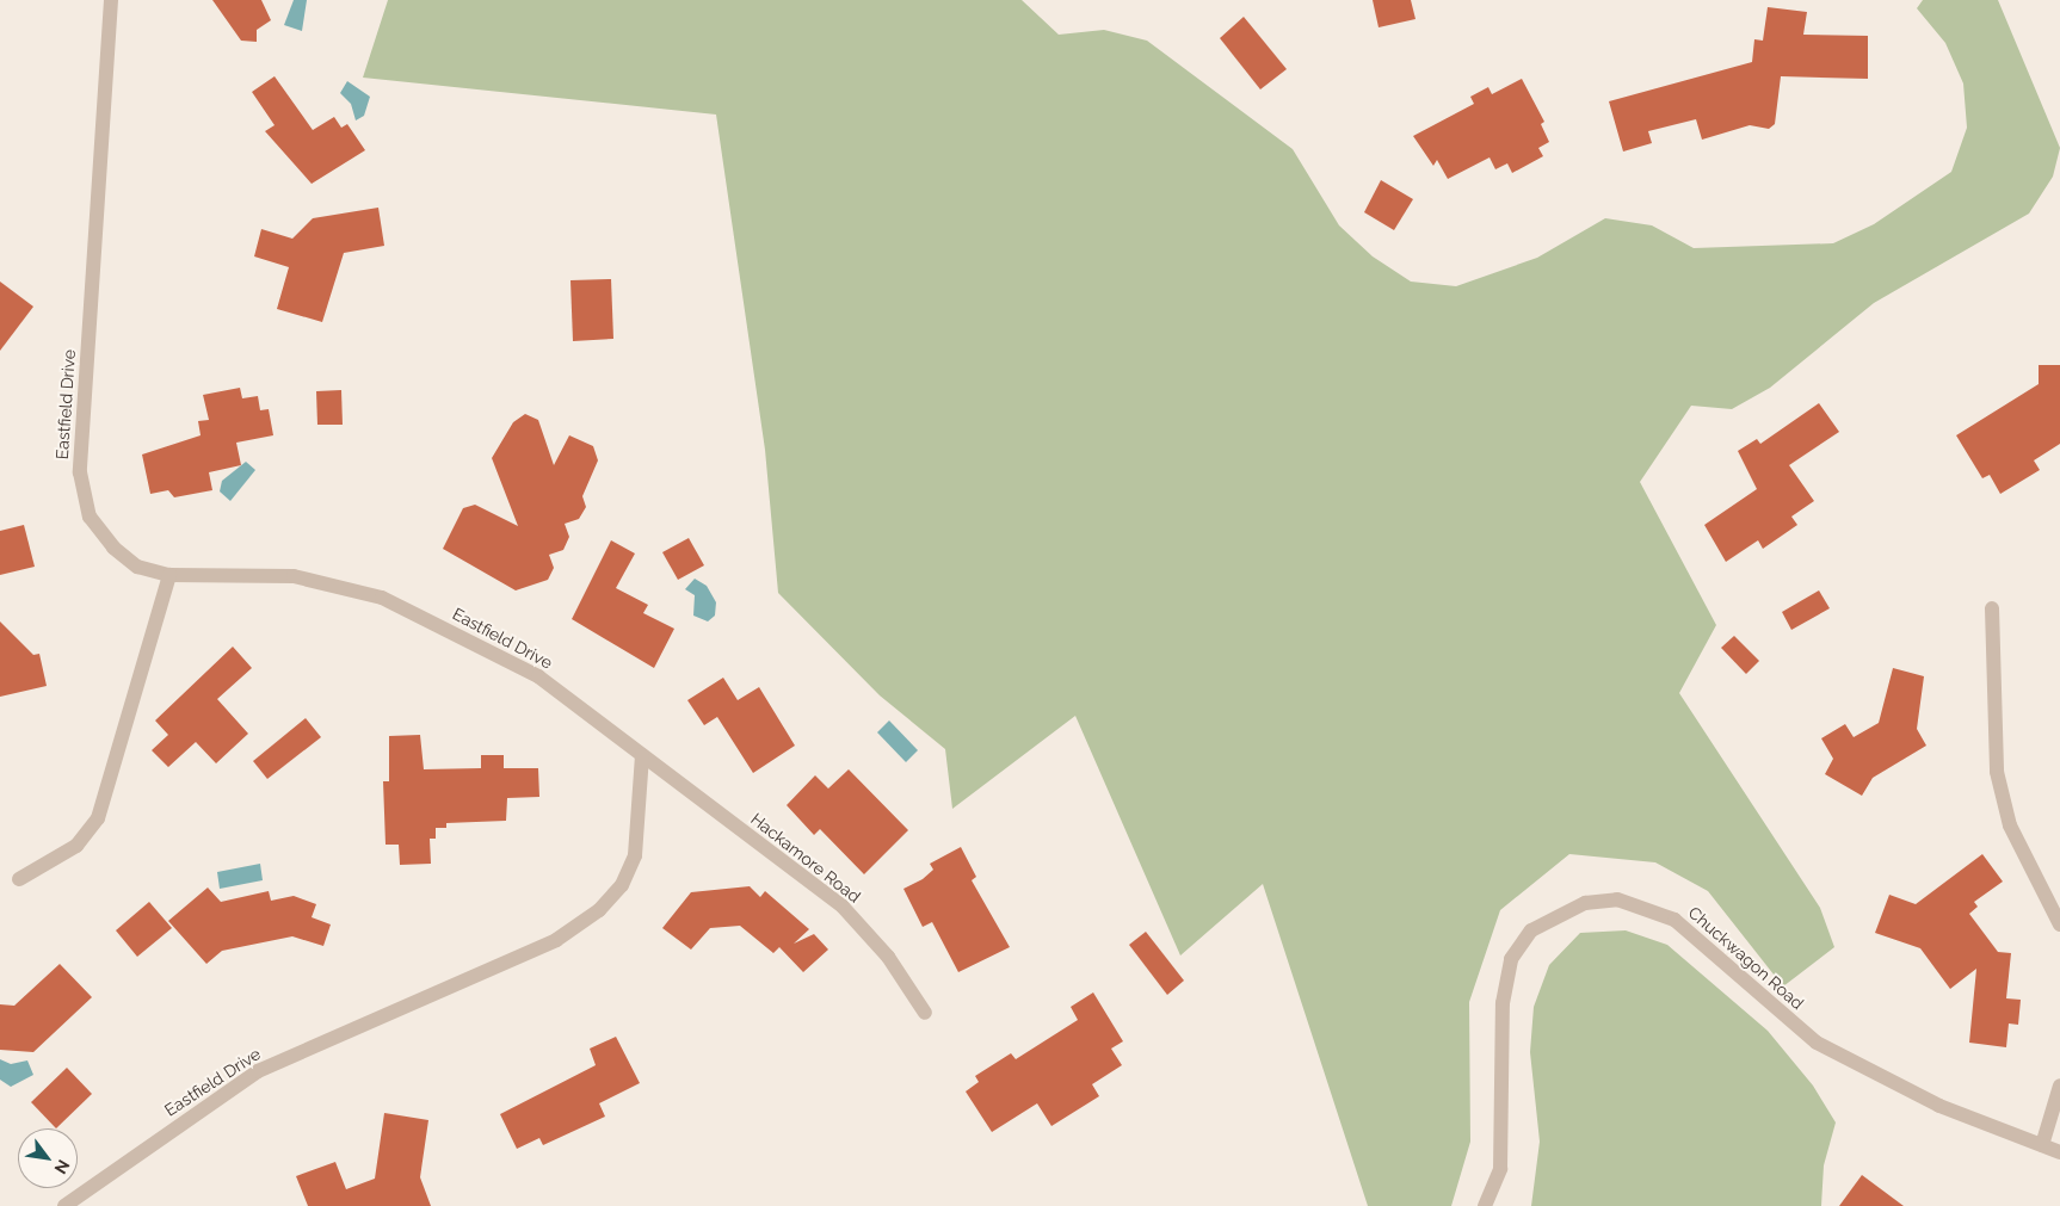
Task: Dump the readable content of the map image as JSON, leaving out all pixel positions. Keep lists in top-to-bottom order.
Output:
{
  "streets": {
    "street": ["Eastfield Drive", "Hackamore Road", "Chuckwagon Road"]
  },
  "crossings": [
    ["Eastfield Drive", "Hackamore Road"]
  ],
  "north": "bottom right"
}
